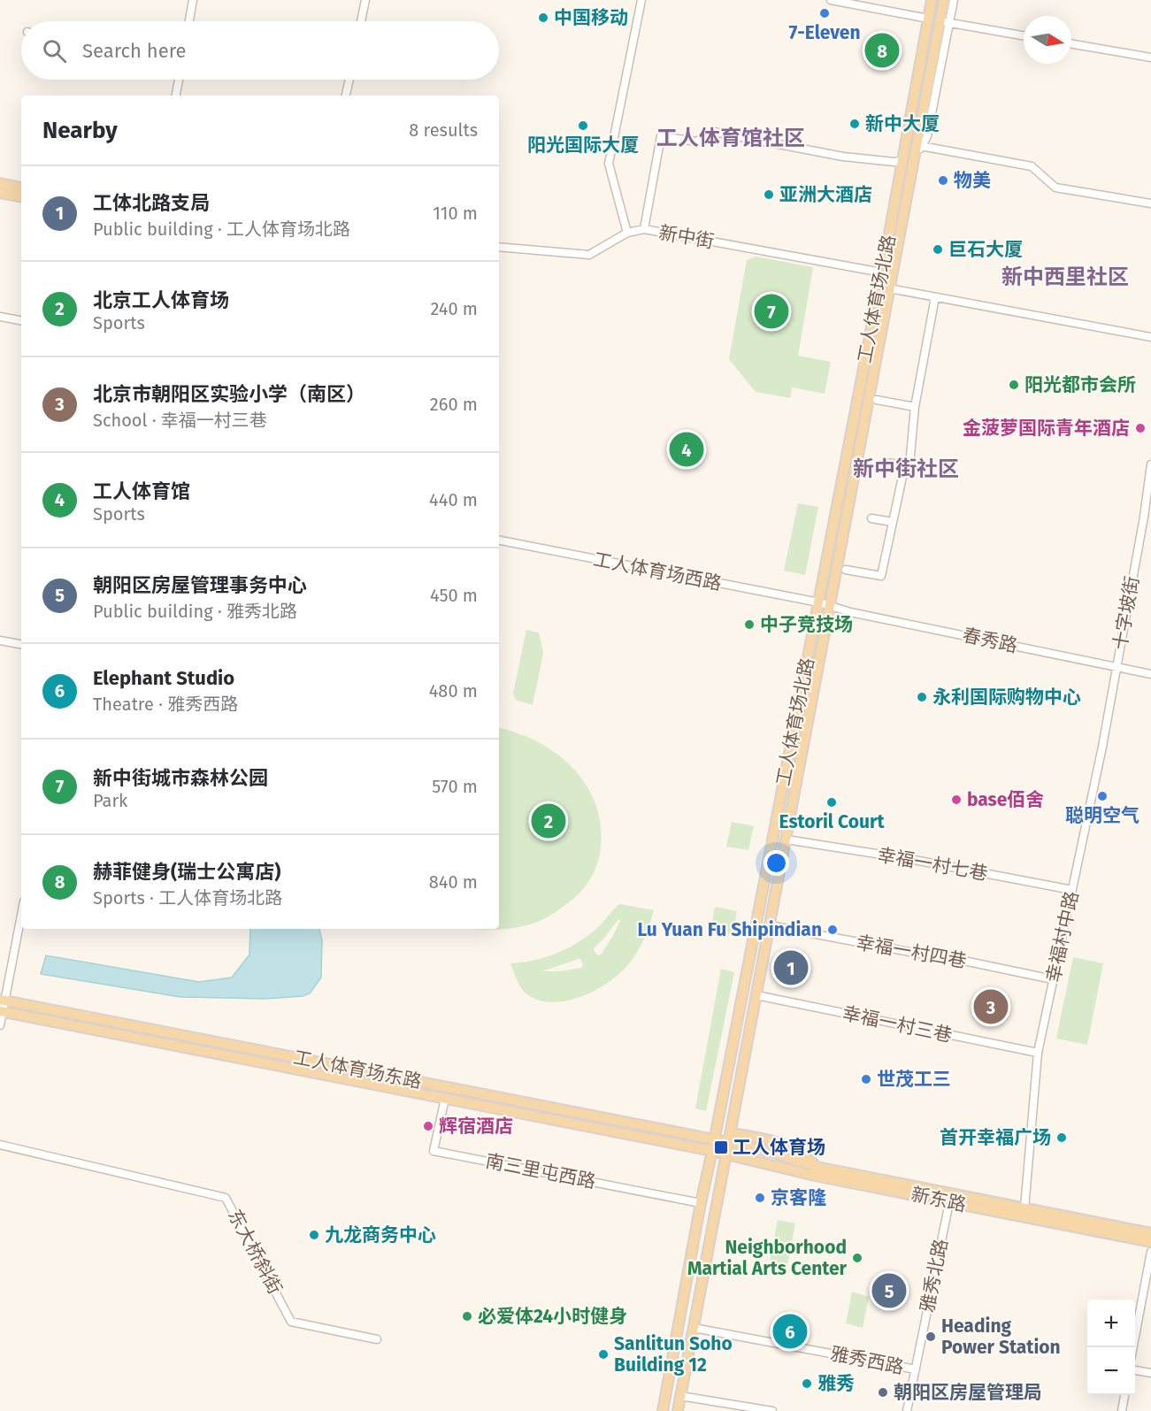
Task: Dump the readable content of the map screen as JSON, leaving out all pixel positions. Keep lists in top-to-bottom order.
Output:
{
  "streets": {
    "main road": ["工人体育场北路", "工人体育场东路", "新东路"],
    "street": [
      "新中街",
      "工人体育场西路",
      "十字坡街",
      "春秀路",
      "幸福一村七巷",
      "幸福村中路",
      "幸福一村四巷",
      "幸福一村三巷",
      "南三里屯西路",
      "东大桥斜街",
      "雅秀北路",
      "雅秀西路"
    ]
  },
  "crossings": [
    ["新中街", "工人体育场北路"],
    ["工人体育场北路", "工人体育场西路"],
    ["工人体育场北路", "春秀路"],
    ["工人体育场北路", "幸福一村四巷"],
    ["工人体育场北路", "幸福一村三巷"],
    ["工人体育场北路", "工人体育场东路"],
    ["工人体育场北路", "南三里屯西路"],
    ["工人体育场北路", "新东路"],
    ["工人体育场北路", "雅秀西路"],
    ["工人体育场西路", "春秀路"],
    ["十字坡街", "春秀路"],
    ["十字坡街", "幸福村中路"],
    ["春秀路", "幸福村中路"],
    ["幸福一村七巷", "幸福村中路"],
    ["幸福村中路", "幸福一村四巷"],
    ["幸福村中路", "幸福一村三巷"],
    ["幸福村中路", "新东路"],
    ["工人体育场东路", "南三里屯西路"],
    ["工人体育场东路", "新东路"],
    ["新东路", "雅秀北路"],
    ["雅秀北路", "雅秀西路"]
  ],
  "districts": ["工人体育馆社区", "新中西里社区", "新中街社区"],
  "places": {
    "other": [
      "7-Eleven",
      "中国移动",
      "新中大厦",
      "阳光国际大厦",
      "物美",
      "亚洲大酒店",
      "巨石大厦",
      "阳光都市会所",
      "金菠萝国际青年酒店",
      "中子竞技场",
      "永利国际购物中心",
      "聪明空气",
      "base佰舍",
      "Estoril Court",
      "Lu Yuan Fu Shipindian",
      "世茂工三",
      "辉宿酒店",
      "首开幸福广场",
      "京客隆",
      "九龙商务中心",
      "Neighborhood Martial Arts Center",
      "必爱体24小时健身",
      "Heading Power Station",
      "Sanlitun Soho Building 12",
      "雅秀",
      "朝阳区房屋管理局"
    ],
    "transit": ["工人体育场"]
  },
  "north": "right",
  "page": {
    "search": "Search here",
    "pins": [
      "8",
      "7",
      "4",
      "2",
      "1",
      "3",
      "5",
      "6"
    ],
    "heading": ["Nearby", "8 results"],
    "list": [
      {
        "mark": "1",
        "name": "工体北路支局",
        "note": "Public building · 工人体育场北路",
        "value": "110 m"
      },
      {
        "mark": "2",
        "name": "北京工人体育场",
        "note": "Sports",
        "value": "240 m"
      },
      {
        "mark": "3",
        "name": "北京市朝阳区实验小学（南区）",
        "note": "School · 幸福一村三巷",
        "value": "260 m"
      },
      {
        "mark": "4",
        "name": "工人体育馆",
        "note": "Sports",
        "value": "440 m"
      },
      {
        "mark": "5",
        "name": "朝阳区房屋管理事务中心",
        "note": "Public building · 雅秀北路",
        "value": "450 m"
      },
      {
        "mark": "6",
        "name": "Elephant Studio",
        "note": "Theatre · 雅秀西路",
        "value": "480 m"
      },
      {
        "mark": "7",
        "name": "新中街城市森林公园",
        "note": "Park",
        "value": "570 m"
      },
      {
        "mark": "8",
        "name": "赫菲健身(瑞士公寓店)",
        "note": "Sports · 工人体育场北路",
        "value": "840 m"
      }
    ],
    "map_buttons": ["+", "−"]
  }
}
